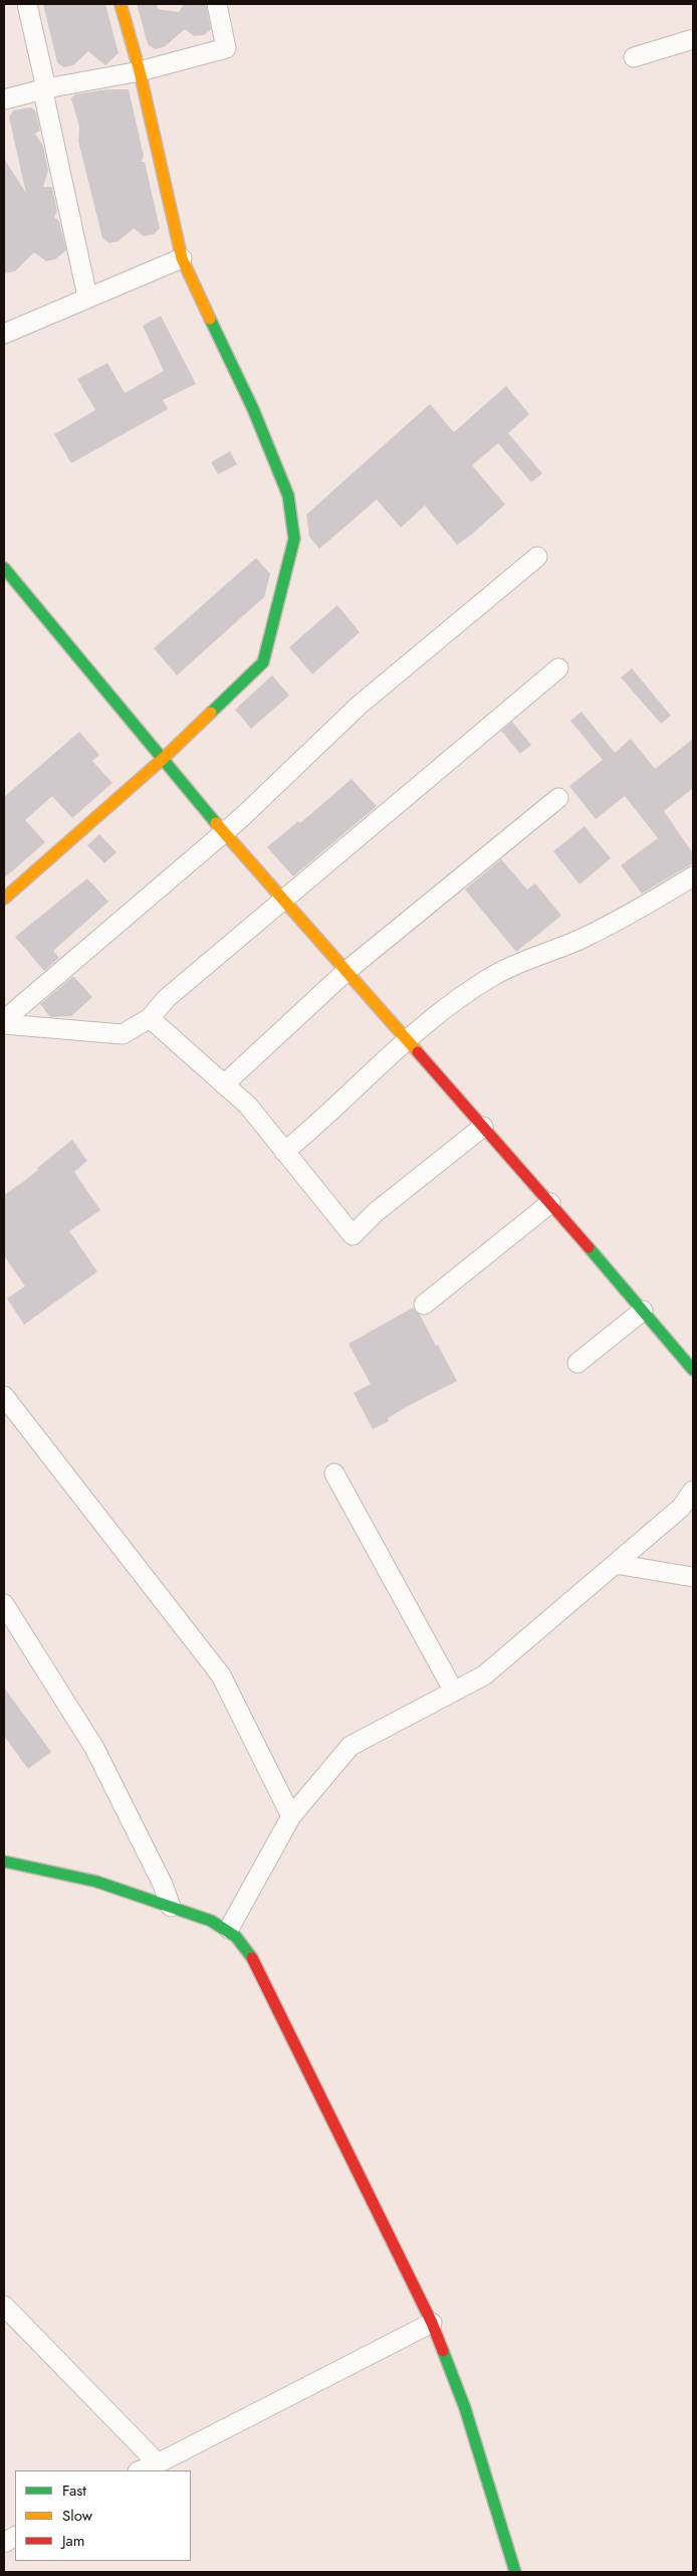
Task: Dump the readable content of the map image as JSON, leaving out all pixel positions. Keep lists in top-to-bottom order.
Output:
{
  "legend": ["Fast", "Slow", "Jam"]
}
